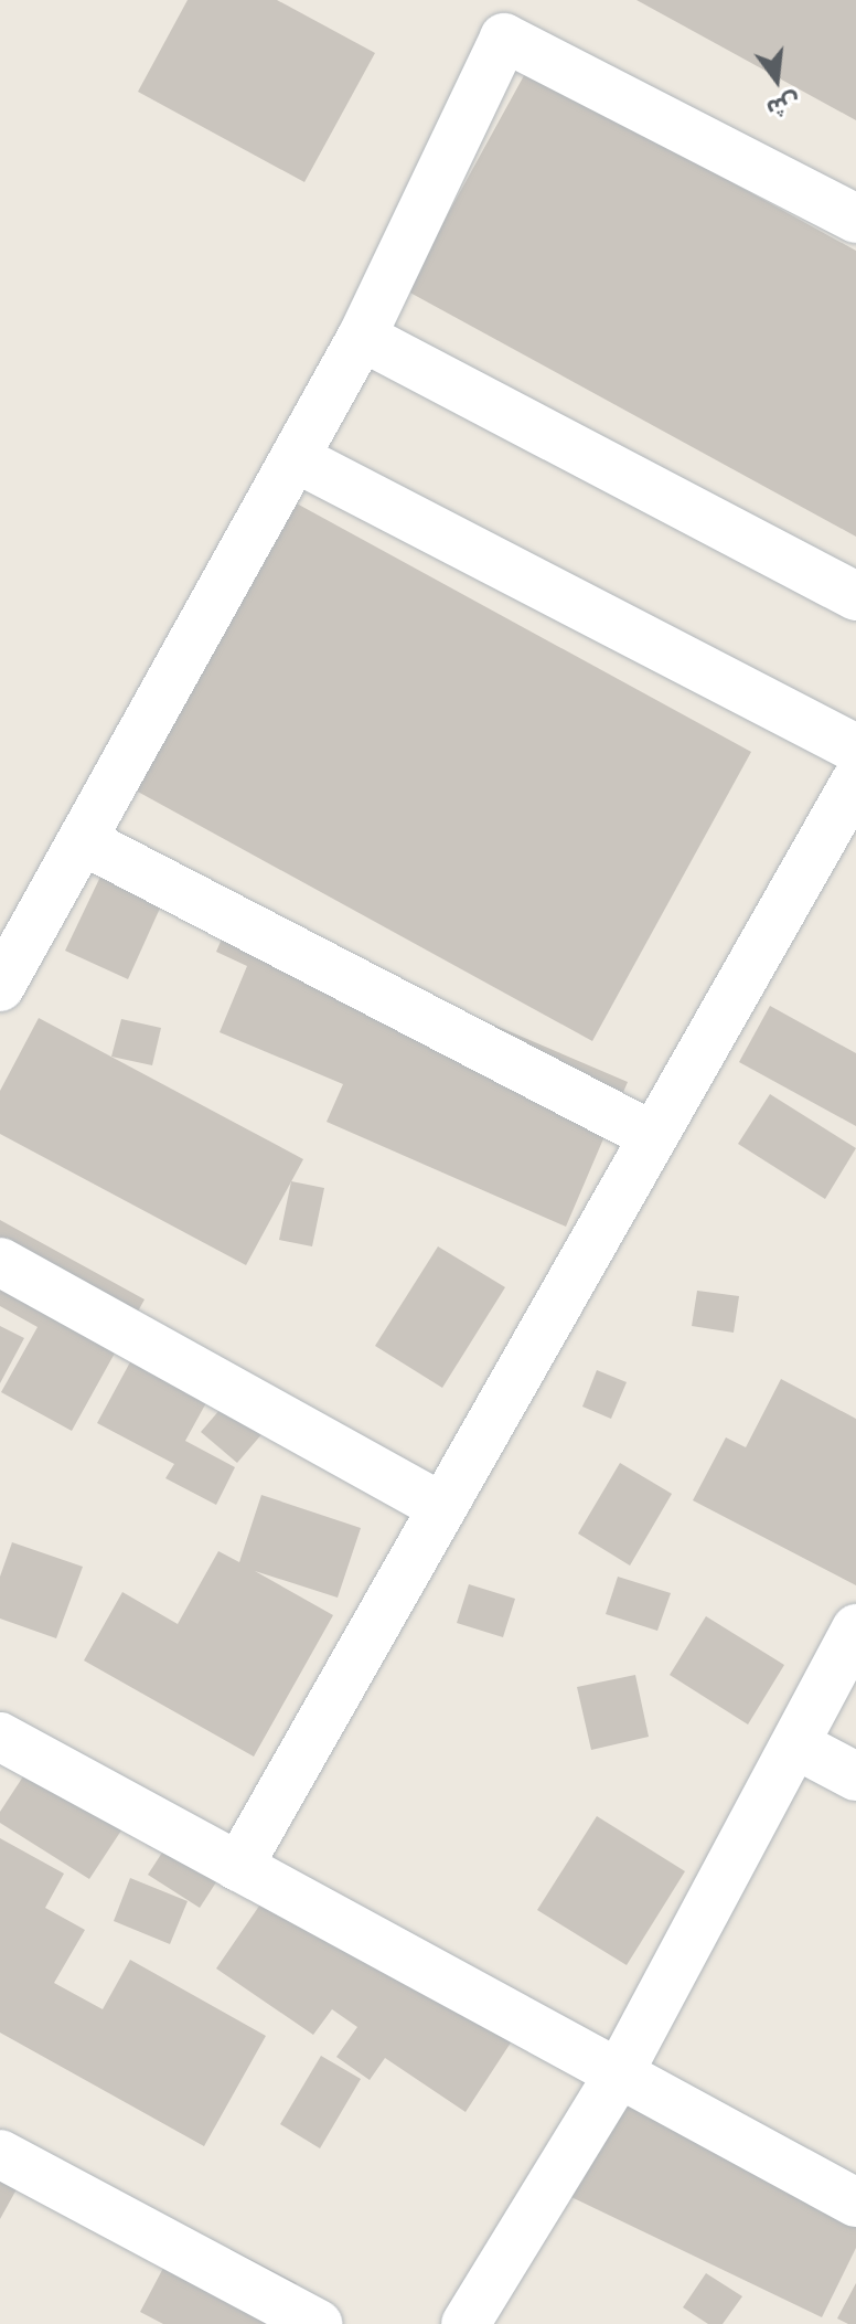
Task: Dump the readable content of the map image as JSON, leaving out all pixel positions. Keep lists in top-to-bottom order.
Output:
{
  "north": "bottom"
}
